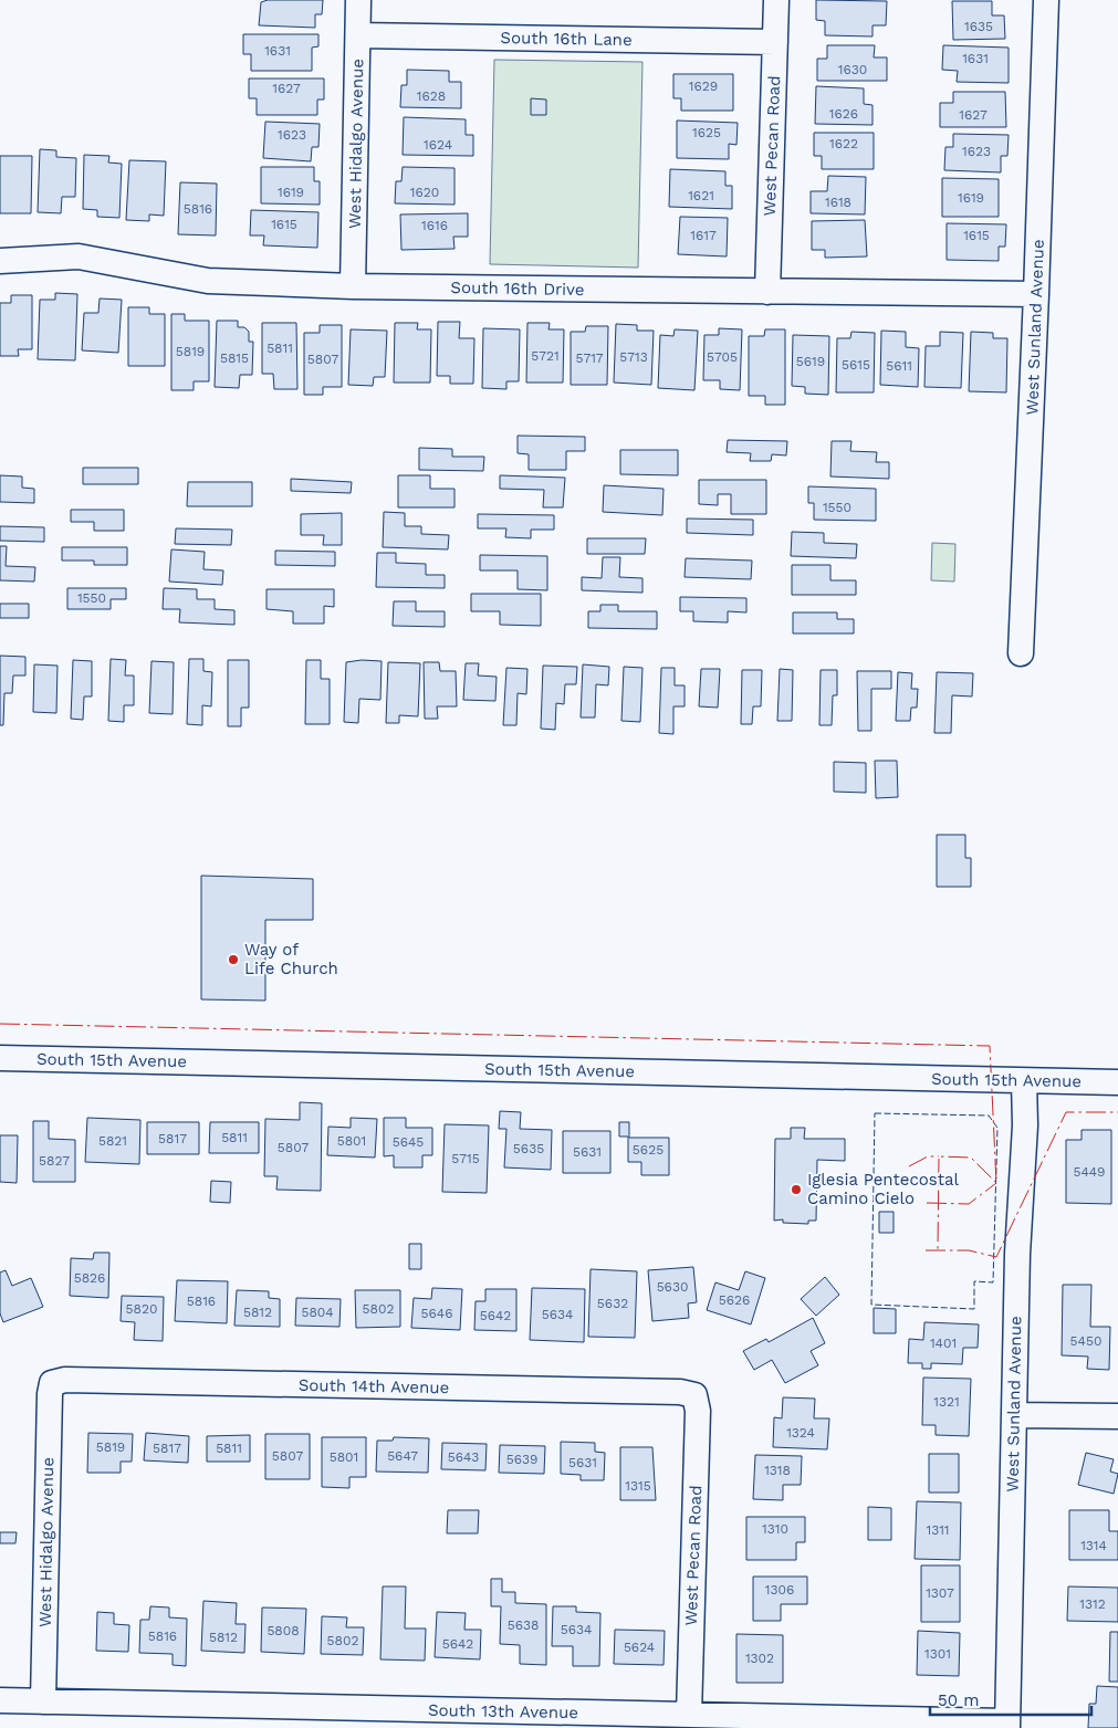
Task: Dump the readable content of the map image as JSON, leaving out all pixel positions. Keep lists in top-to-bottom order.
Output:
{
  "streets": {
    "street": [
      "South 16th Lane",
      "West Hidalgo Avenue",
      "West Pecan Road",
      "South 16th Drive",
      "West Sunland Avenue",
      "South 15th Avenue",
      "South 14th Avenue",
      "South 13th Avenue"
    ]
  },
  "crossings": [
    ["South 16th Lane", "West Hidalgo Avenue"],
    ["South 16th Lane", "West Pecan Road"],
    ["West Hidalgo Avenue", "South 16th Drive"],
    ["West Hidalgo Avenue", "South 14th Avenue"],
    ["West Hidalgo Avenue", "South 13th Avenue"],
    ["West Pecan Road", "South 16th Drive"],
    ["West Pecan Road", "South 14th Avenue"],
    ["West Pecan Road", "South 13th Avenue"],
    ["South 16th Drive", "West Sunland Avenue"],
    ["West Sunland Avenue", "South 15th Avenue"],
    ["West Sunland Avenue", "South 13th Avenue"]
  ],
  "places": ["Way of Life Church", "Iglesia Pentecostal Camino Cielo"],
  "house_numbers": [
    "1635",
    "1631",
    "1631",
    "1630",
    "1629",
    "1627",
    "1628",
    "1626",
    "1627",
    "1625",
    "1623",
    "1622",
    "1624",
    "1623",
    "1619",
    "1620",
    "1621",
    "1619",
    "1618",
    "5816",
    "1615",
    "1616",
    "1617",
    "1615",
    "5811",
    "5819",
    "5721",
    "5713",
    "5705",
    "5815",
    "5717",
    "5807",
    "5619",
    "5615",
    "5611",
    "1550",
    "1550",
    "5811",
    "5817",
    "5821",
    "5801",
    "5645",
    "5807",
    "5635",
    "5625",
    "5631",
    "5715",
    "5827",
    "5449",
    "5826",
    "5630",
    "5626",
    "5816",
    "5632",
    "5820",
    "5802",
    "5812",
    "5804",
    "5646",
    "5634",
    "5642",
    "5450",
    "1401",
    "1321",
    "1324",
    "5819",
    "5817",
    "5811",
    "5807",
    "5647",
    "5801",
    "5643",
    "5639",
    "5631",
    "1318",
    "1315",
    "1310",
    "1311",
    "1314",
    "1306",
    "1307",
    "1312",
    "5638",
    "5634",
    "5808",
    "5816",
    "5812",
    "5802",
    "5642",
    "5624",
    "1301",
    "1302"
  ],
  "scale_bar": "50 m"
}
